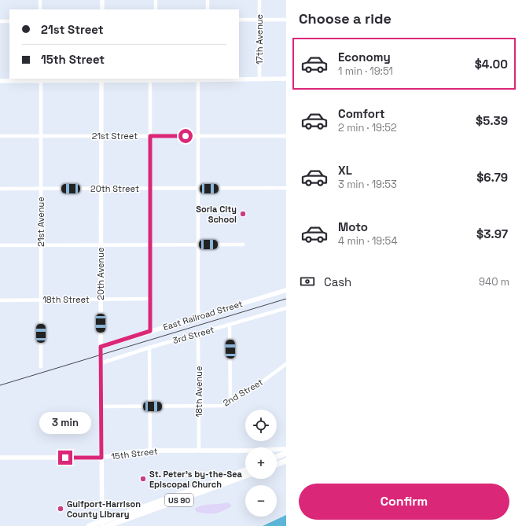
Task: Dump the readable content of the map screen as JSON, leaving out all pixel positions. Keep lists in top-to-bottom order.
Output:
{
  "streets": {
    "main road": ["US 90"],
    "street": [
      "17th Avenue",
      "21st Street",
      "20th Street",
      "21st Avenue",
      "20th Avenue",
      "18th Street",
      "East Railroad Street",
      "3rd Street",
      "18th Avenue",
      "2nd Street",
      "15th Street"
    ]
  },
  "crossings": [
    ["21st Street", "21st Avenue"],
    ["21st Street", "20th Avenue"],
    ["20th Street", "21st Avenue"],
    ["20th Street", "20th Avenue"],
    ["21st Avenue", "18th Street"],
    ["20th Avenue", "18th Street"],
    ["20th Avenue", "East Railroad Street"],
    ["20th Avenue", "3rd Street"],
    ["20th Avenue", "2nd Street"],
    ["20th Avenue", "15th Street"],
    ["20th Avenue", "US 90"],
    ["3rd Street", "18th Avenue"],
    ["18th Avenue", "2nd Street"],
    ["18th Avenue", "15th Street"]
  ],
  "places": ["Soria City School", "St. Peter's by-the-Sea Episcopal Church", "Gulfport-Harrison County Library"],
  "page": {
    "heading": "Choose a ride",
    "banner": ["21st Street", "15th Street"],
    "list": [
      {
        "name": "Economy",
        "note": "1 min · 19:51",
        "value": "$4.00"
      },
      {
        "name": "Comfort",
        "note": "2 min · 19:52",
        "value": "$5.39"
      },
      {
        "name": "XL",
        "note": "3 min · 19:53",
        "value": "$6.79"
      },
      {
        "name": "Moto",
        "note": "4 min · 19:54",
        "value": "$3.97"
      }
    ],
    "pay": ["Cash", "940 m"],
    "map_buttons": ["+", "−"],
    "bubble": "3 min",
    "buttons": "Confirm"
  }
}
